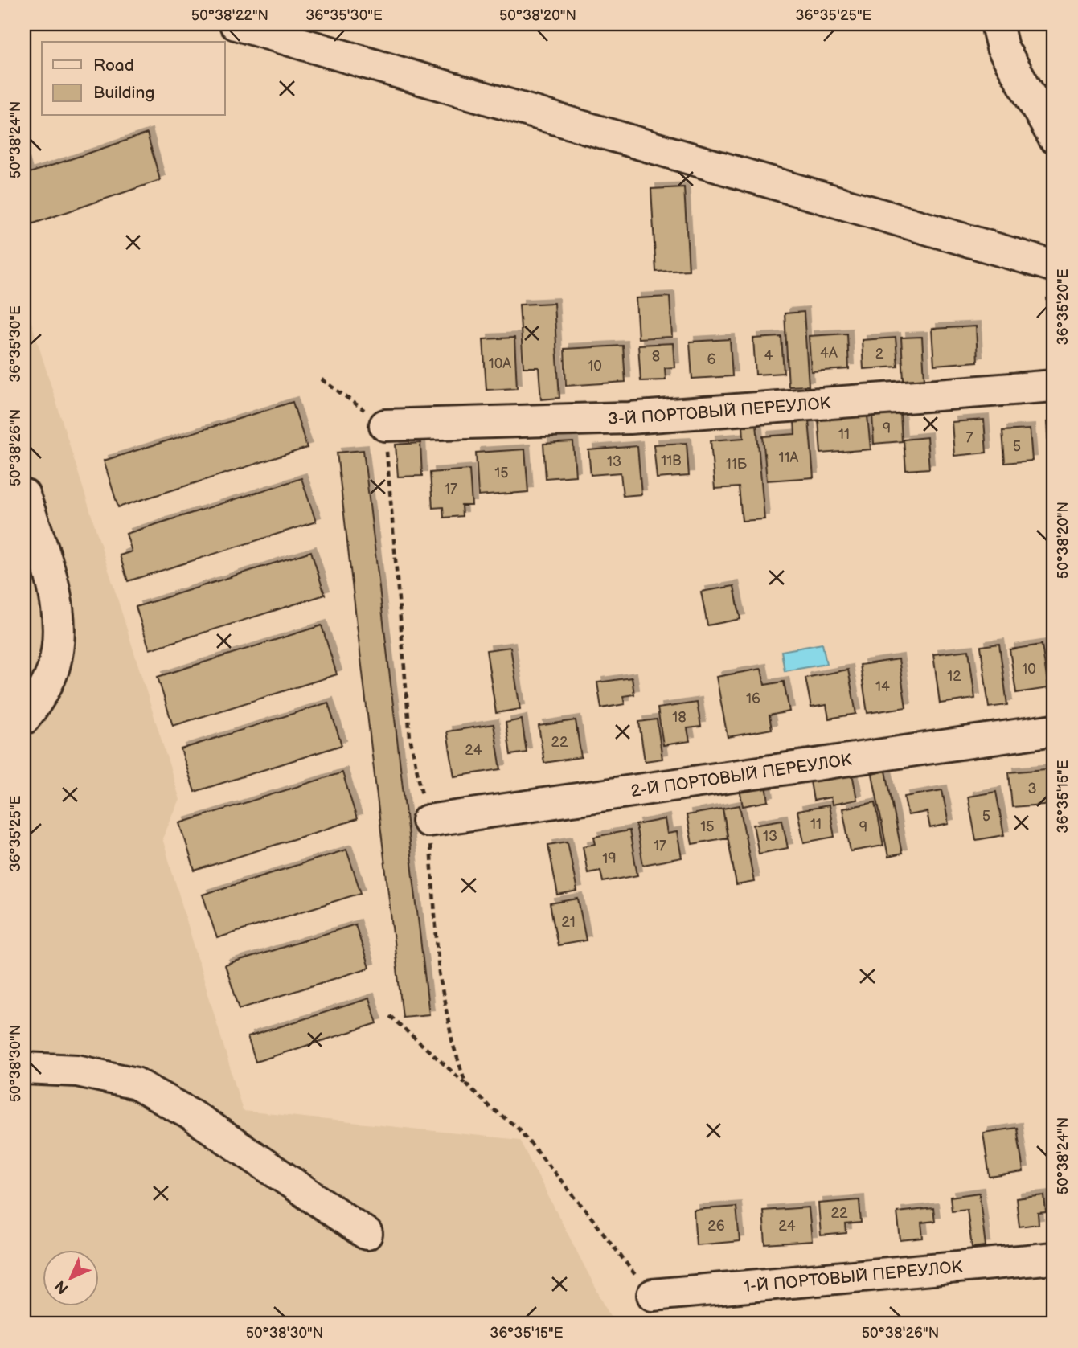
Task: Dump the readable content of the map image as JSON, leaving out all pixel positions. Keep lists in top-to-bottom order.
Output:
{
  "streets": {
    "street": ["3-Й ПОРТОВЫЙ ПЕРЕУЛОК", "2-Й ПОРТОВЫЙ ПЕРЕУЛОК", "1-Й ПОРТОВЫЙ ПЕРЕУЛОК"]
  },
  "house_numbers": [
    "4А",
    "2",
    "4",
    "8",
    "6",
    "10А",
    "10",
    "9",
    "11",
    "7",
    "5",
    "11А",
    "11В",
    "13",
    "11Б",
    "15",
    "17",
    "10",
    "12",
    "14",
    "16",
    "18",
    "22",
    "24",
    "3",
    "5",
    "11",
    "15",
    "9",
    "13",
    "17",
    "19",
    "21",
    "22",
    "26",
    "24"
  ],
  "legend": ["Road", "Building"],
  "north": "bottom left",
  "coordinates": [
    "50°38'22\"N",
    "36°35'30\"E",
    "50°38'20\"N",
    "36°35'25\"E",
    "50°38'24\"N",
    "36°35'20\"E",
    "50°38'26\"N",
    "36°35'15\"E",
    "50°38'30\"N"
  ]
}
